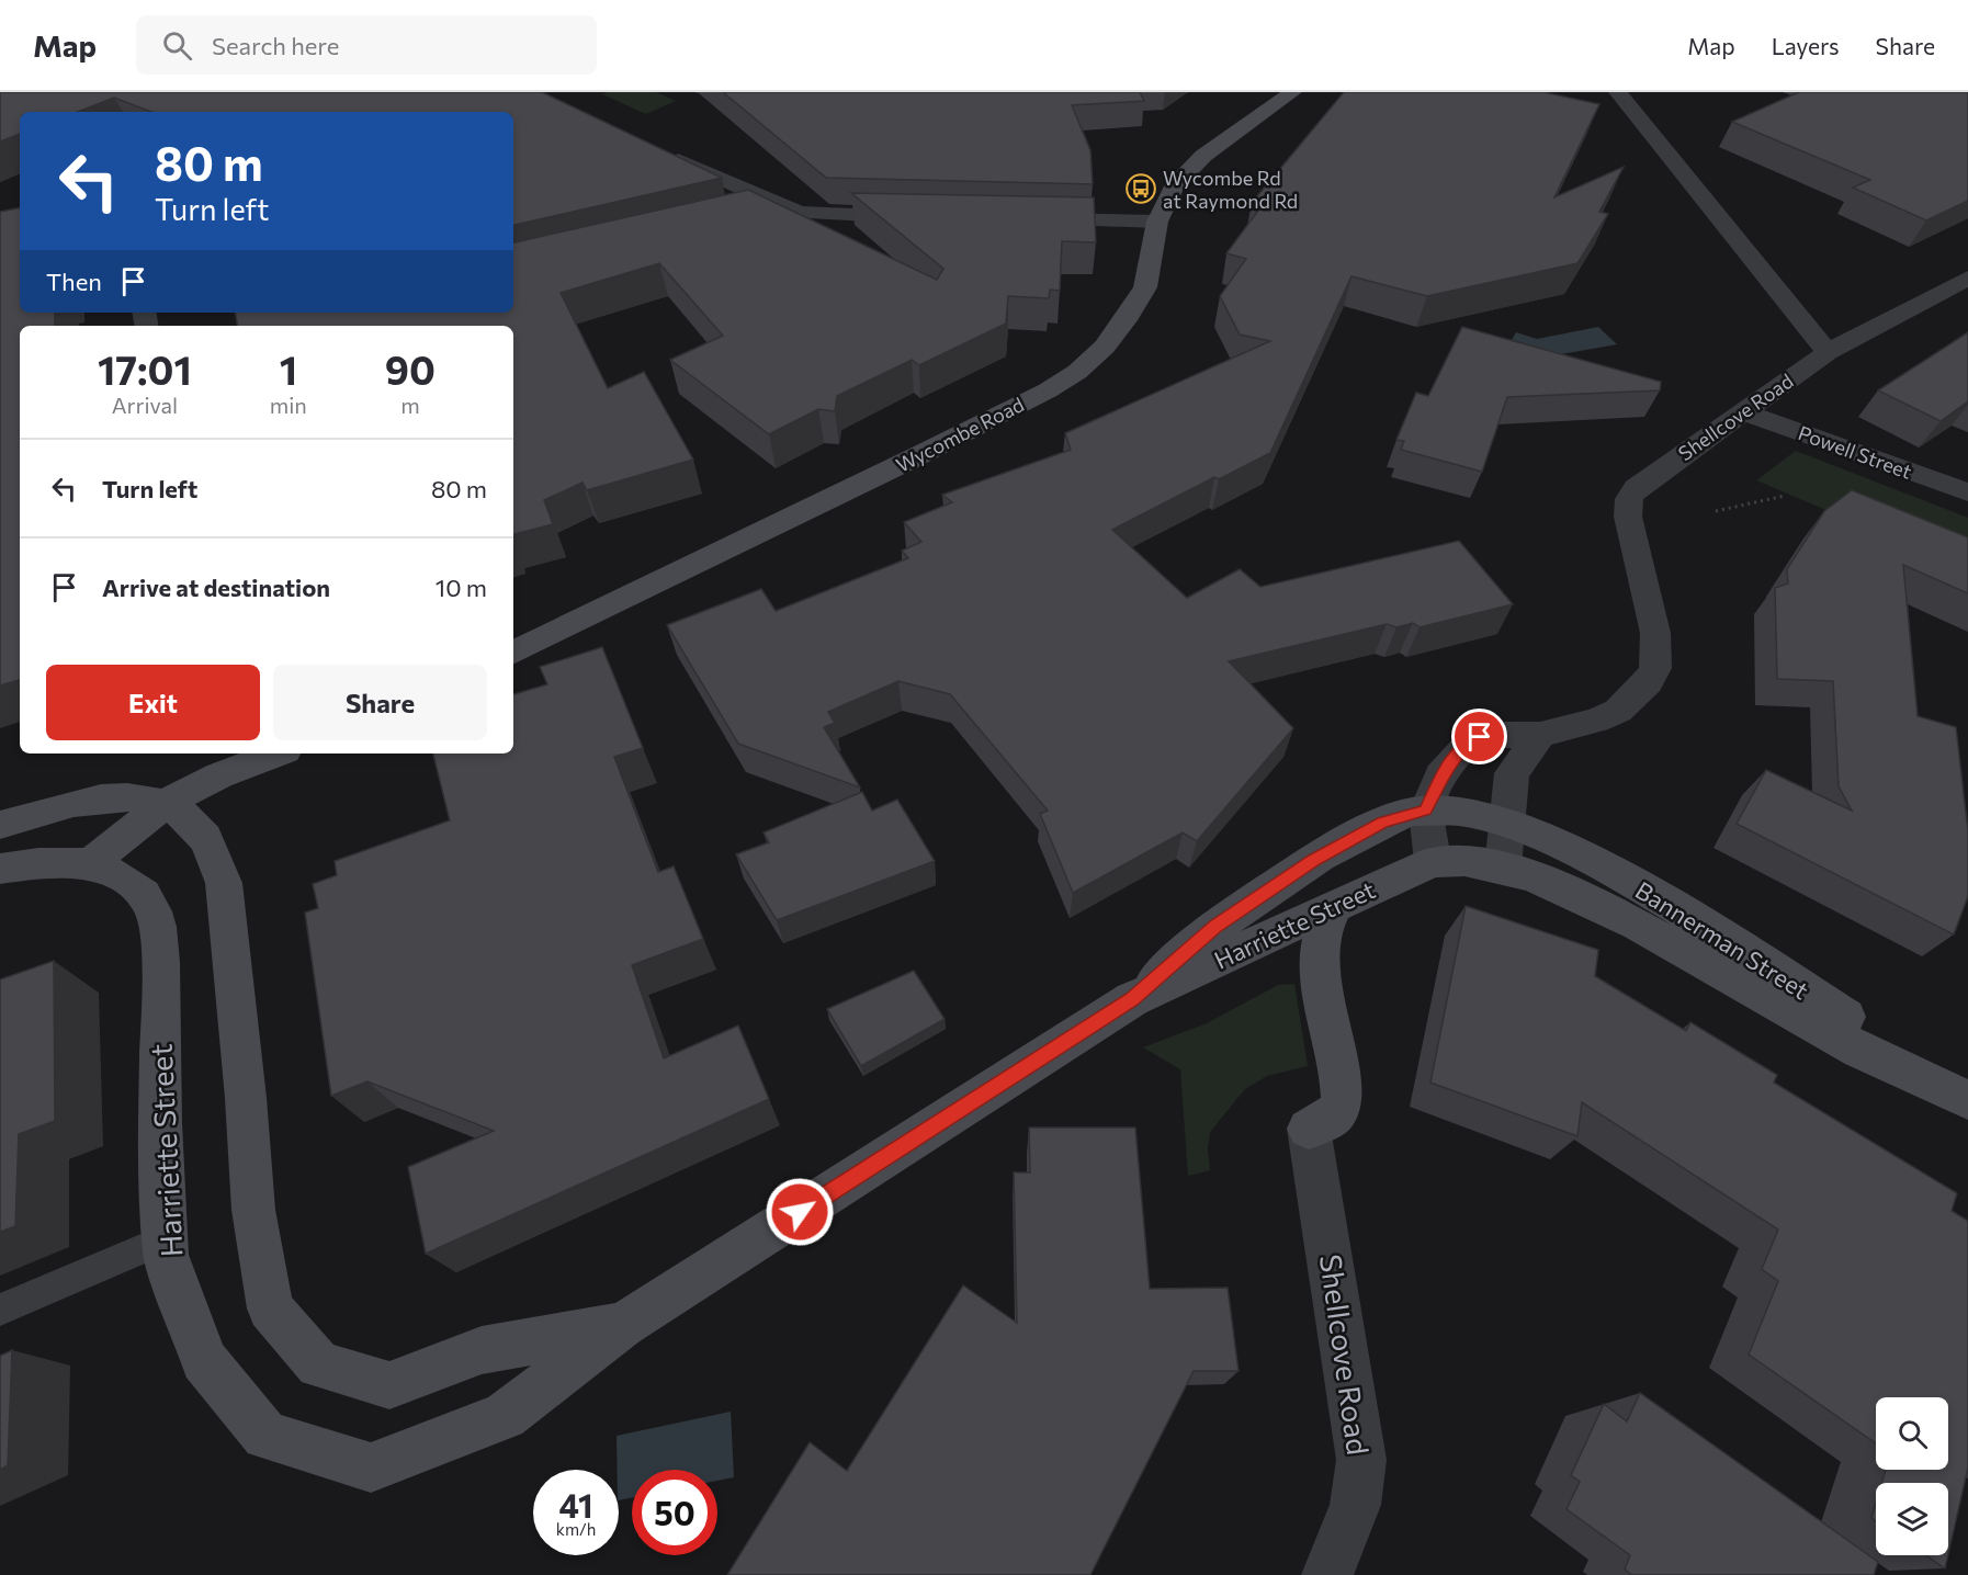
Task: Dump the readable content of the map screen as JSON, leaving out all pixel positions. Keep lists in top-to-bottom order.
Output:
{
  "streets": {
    "main road": ["Wycombe Road", "Harriette Street", "Bannerman Street"],
    "street": ["Shellcove Road", "Powell Street"]
  },
  "crossings": [
    ["Shellcove Road", "Powell Street"],
    ["Harriette Street", "Bannerman Street"]
  ],
  "places": {
    "bus stop": ["Wycombe Rd at Raymond Rd"]
  },
  "page": {
    "header": "Map",
    "search": "Search here",
    "nav": ["Map", "Layers", "Share"],
    "turn": ["80 m", "Turn left"],
    "then": "Then",
    "eta": [
      "17:01",
      "Arrival",
      "1",
      "min",
      "90",
      "m"
    ],
    "list": [
      {
        "name": "Turn left",
        "value": "80 m"
      },
      {
        "name": "Arrive at destination",
        "value": "10 m"
      }
    ],
    "buttons": ["Exit", "Share"],
    "speed": "41 km/h",
    "limit": "50"
  }
}
